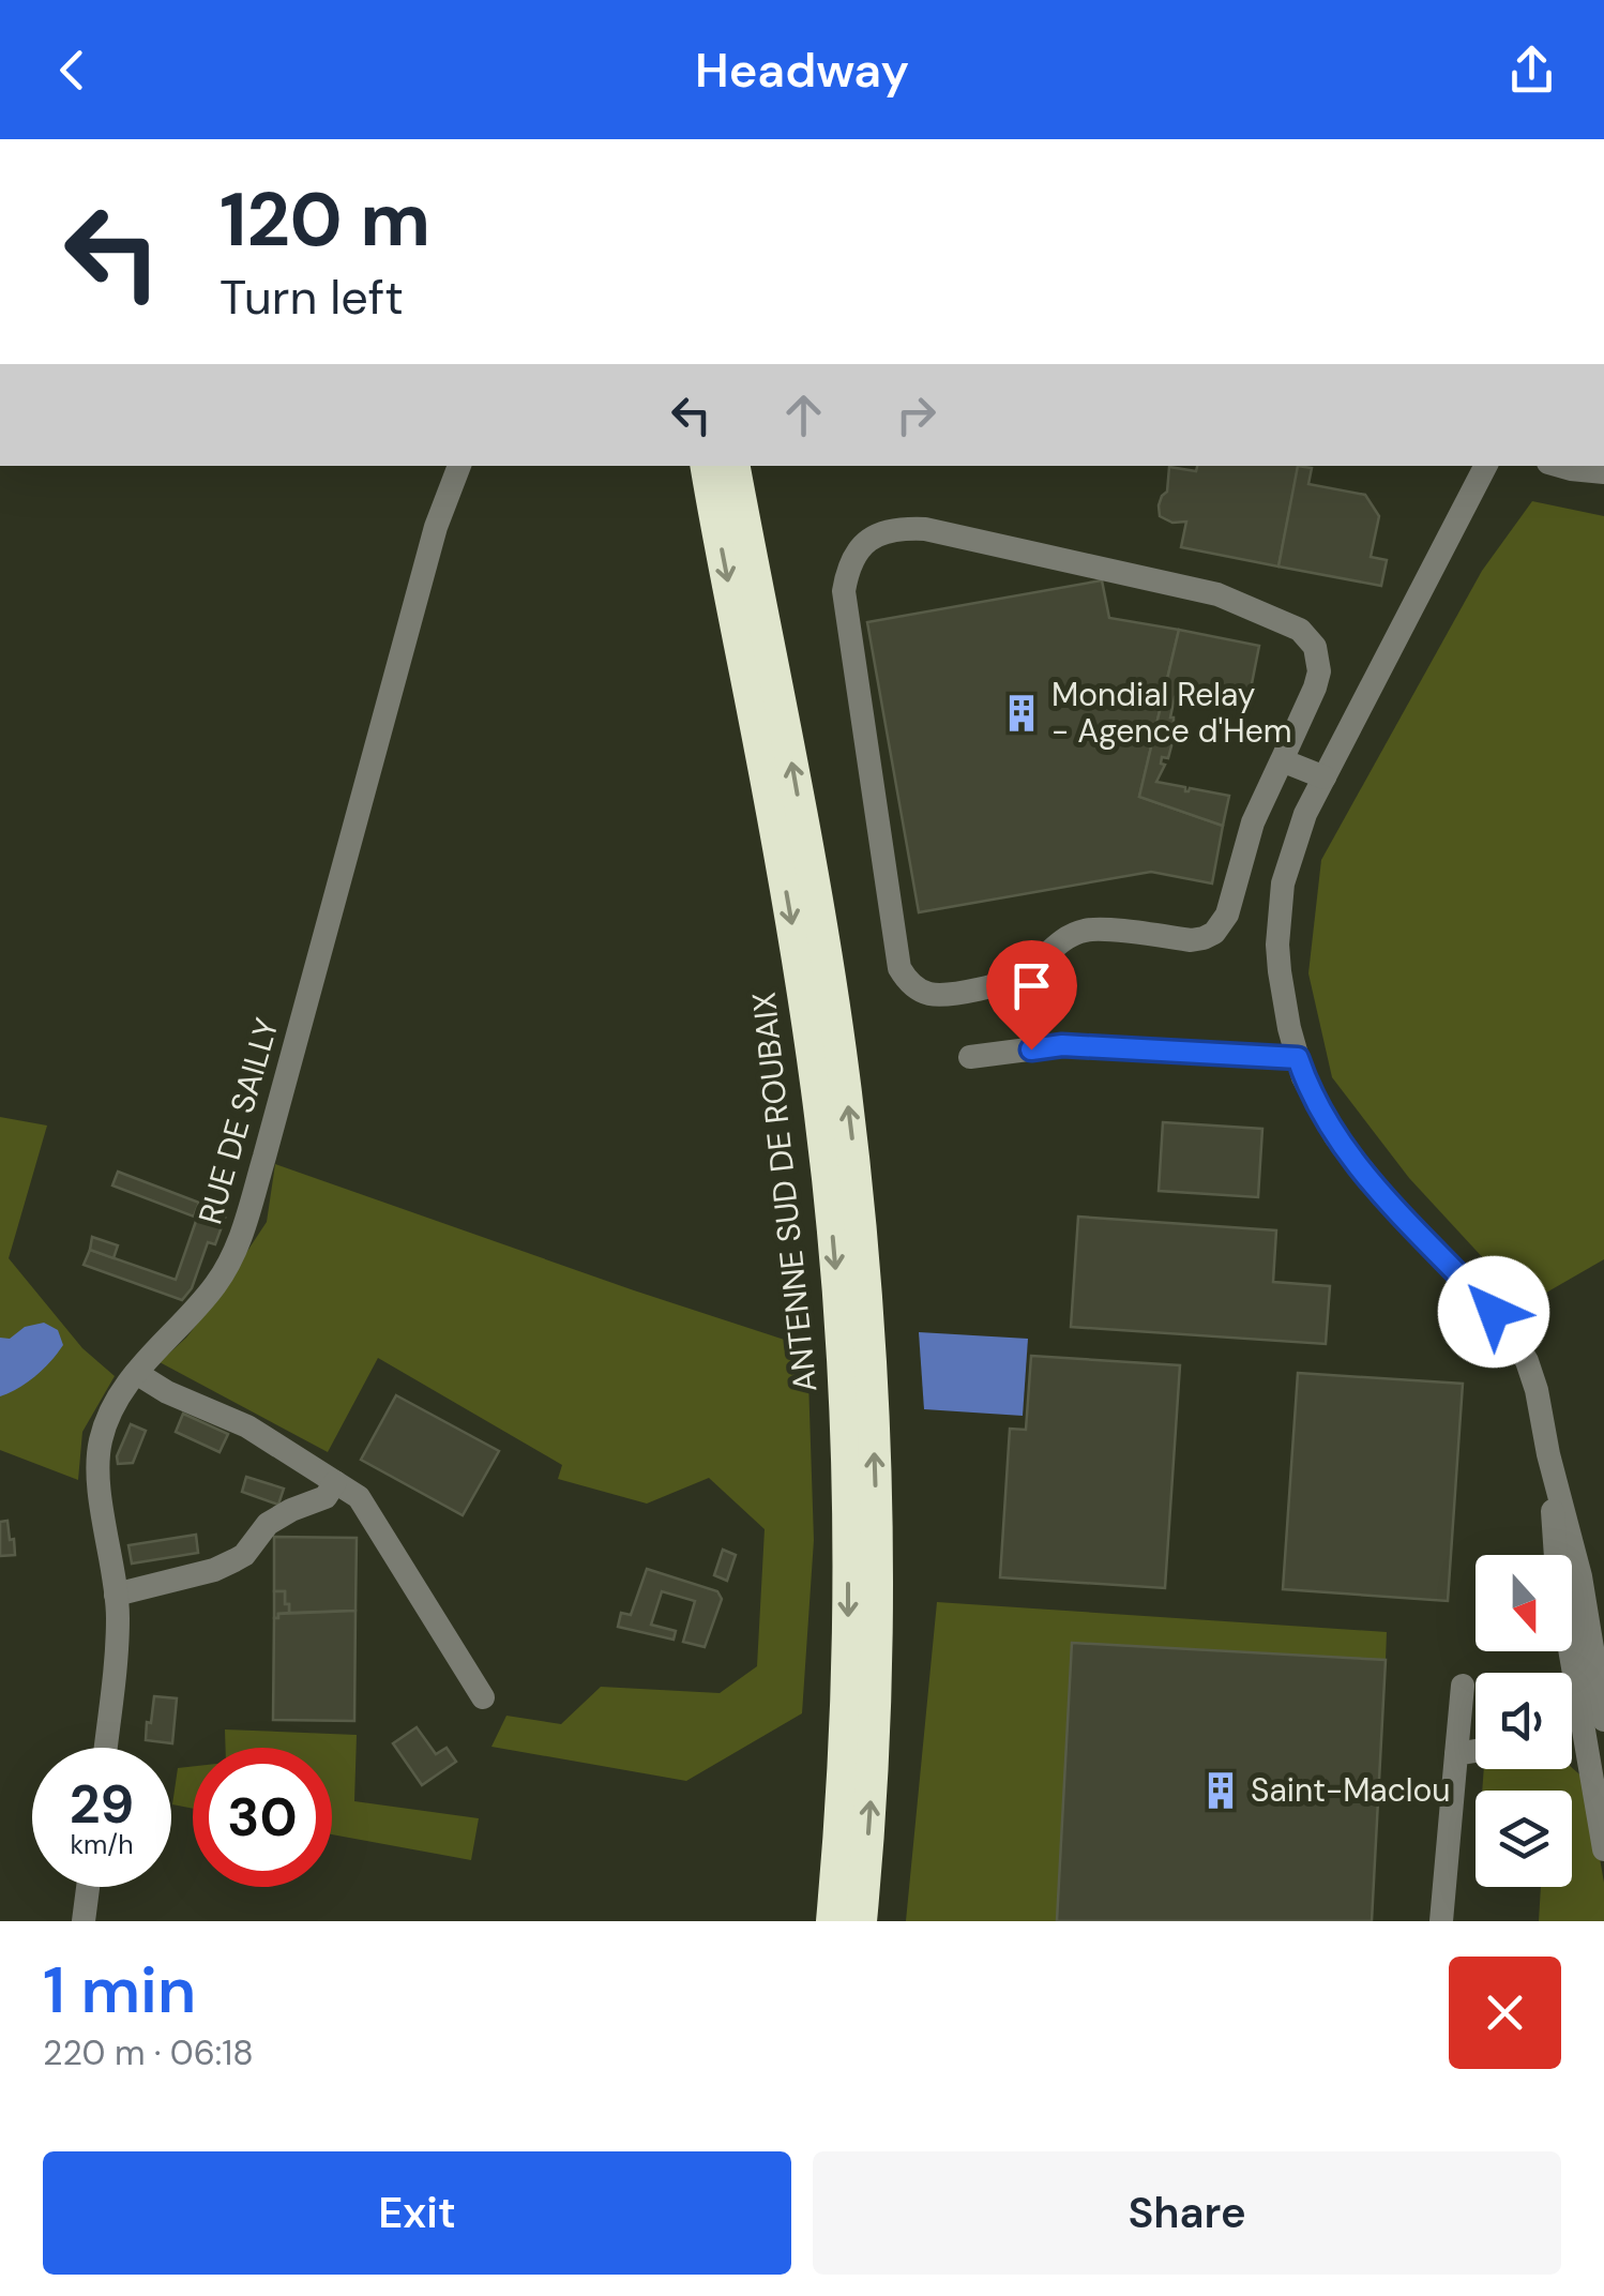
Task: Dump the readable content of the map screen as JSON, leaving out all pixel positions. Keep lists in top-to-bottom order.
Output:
{
  "streets": {
    "highway": ["ANTENNE SUD DE ROUBAIX"],
    "street": ["RUE DE SAILLY"]
  },
  "places": {
    "building": ["Mondial Relay - Agence d'Hem", "Saint-Maclou"]
  },
  "north": "bottom",
  "page": {
    "header": "Headway",
    "turn": ["120 m", "Turn left"],
    "speed": "29 km/h",
    "limit": "30",
    "heading": ["1 min", "220 m · 06:18"],
    "buttons": ["Exit", "Share"]
  }
}
